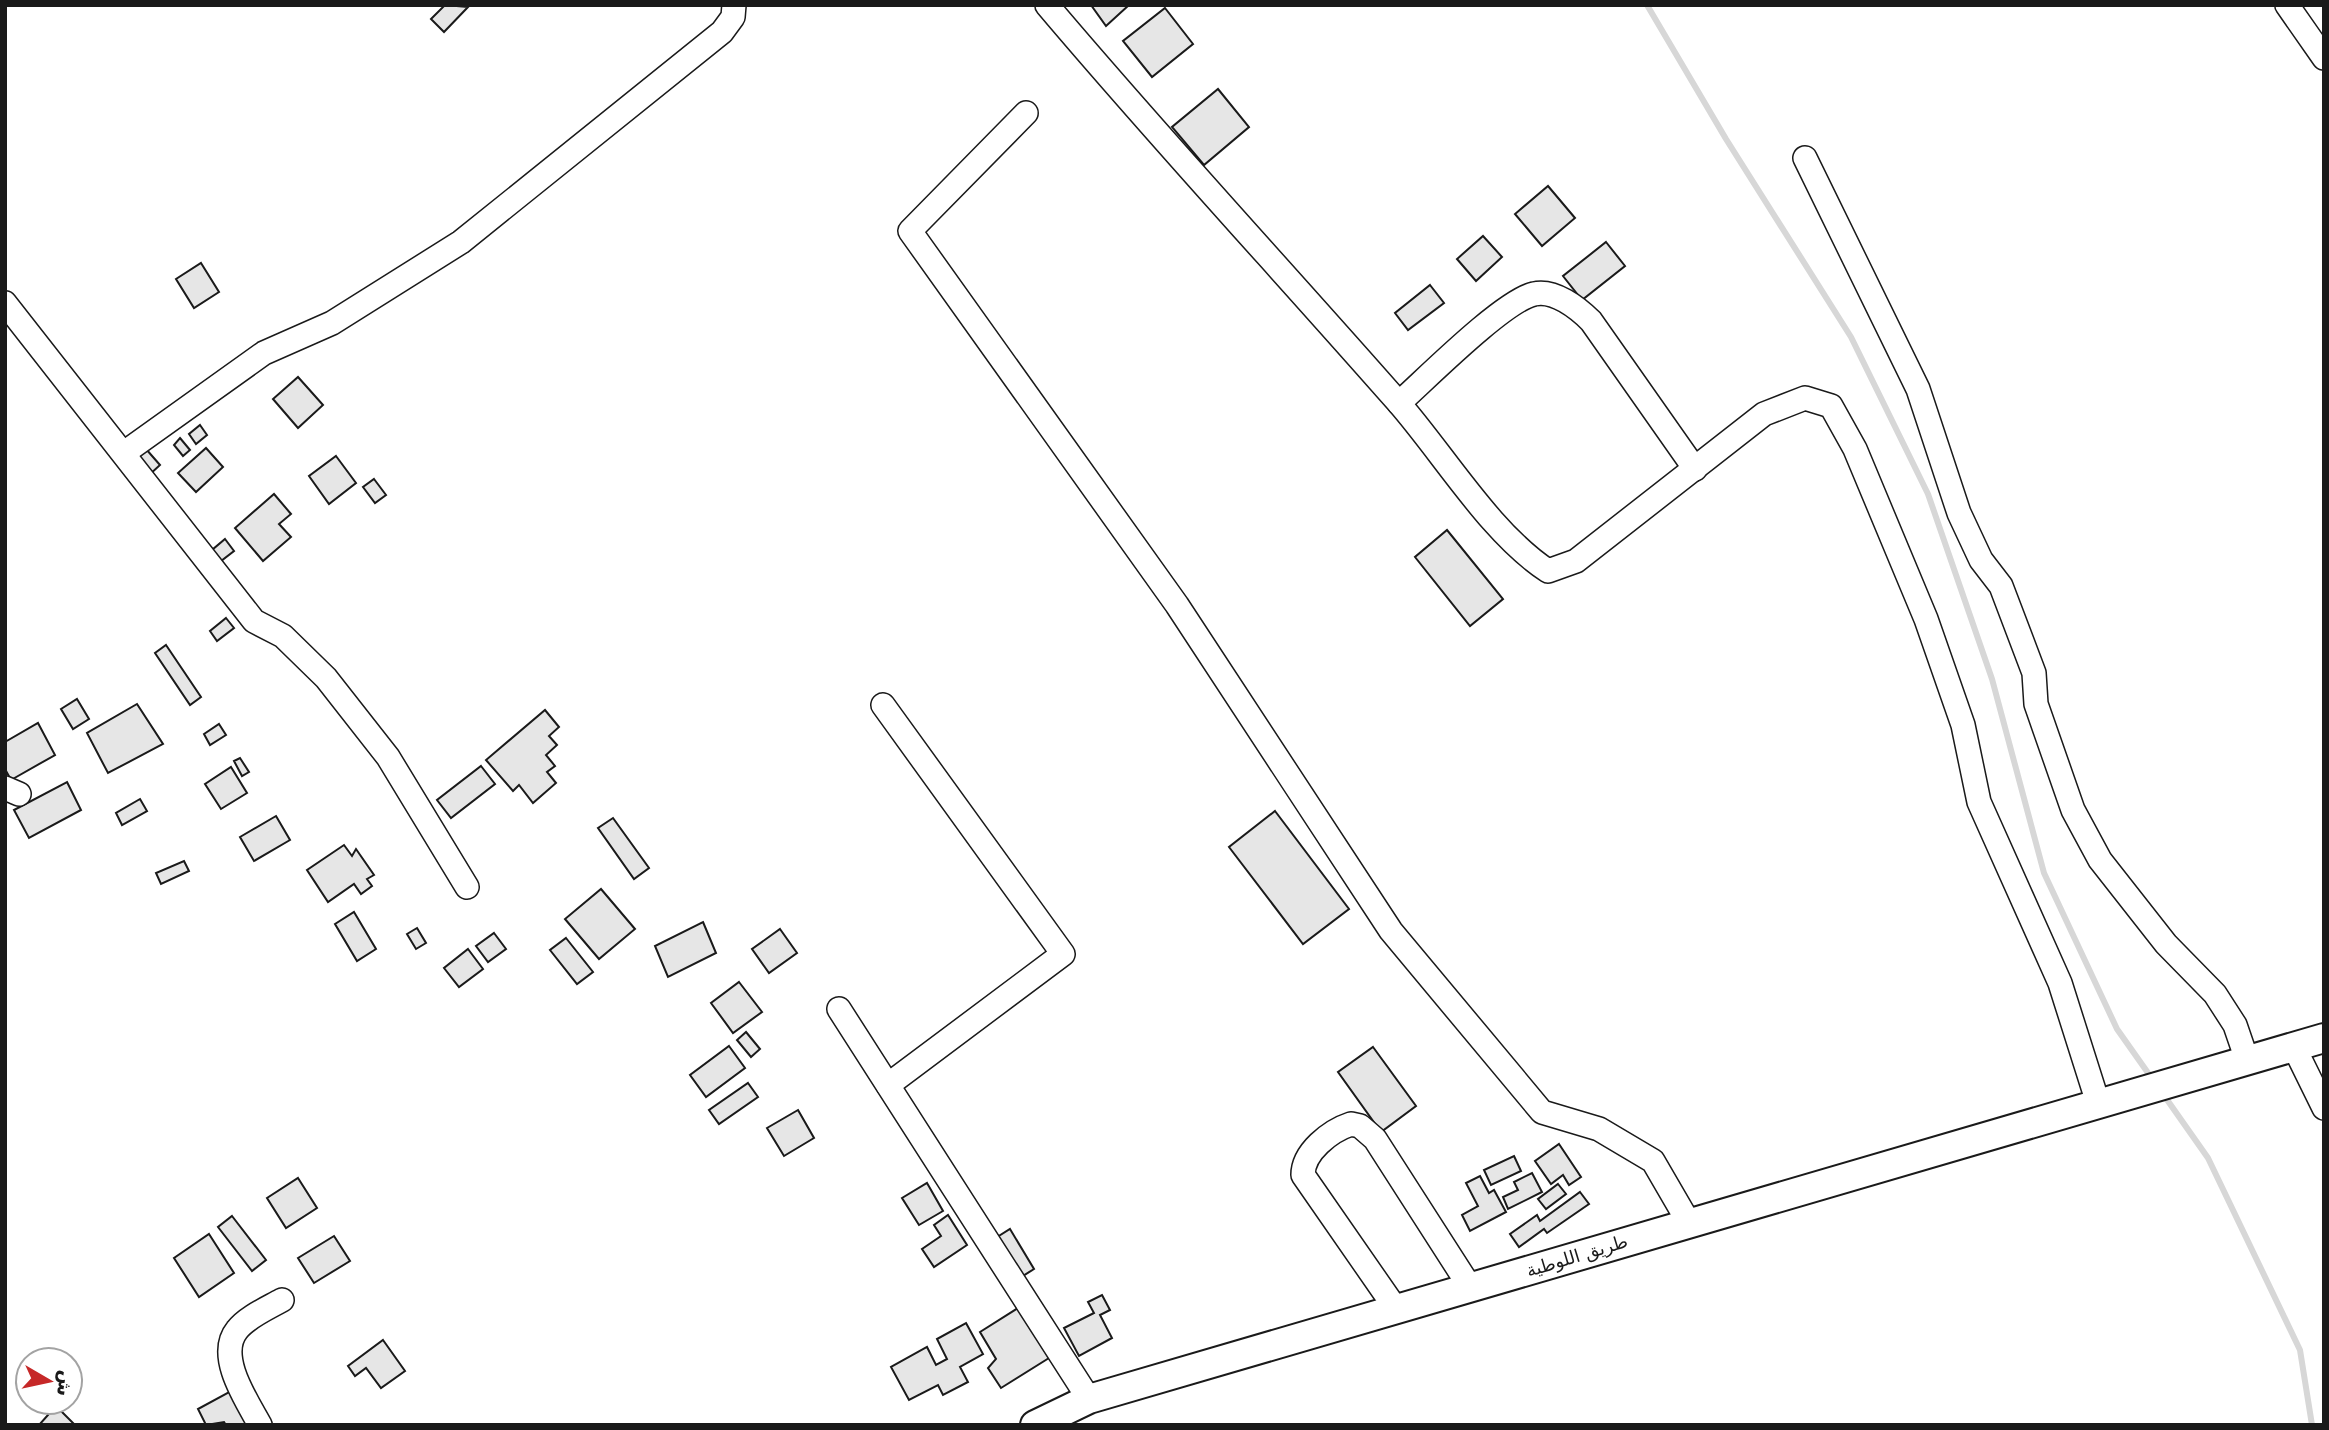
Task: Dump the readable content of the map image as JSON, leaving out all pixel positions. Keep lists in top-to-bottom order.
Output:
{
  "streets": {
    "main road": ["طريق اللوطية"]
  },
  "north": "right"
}
